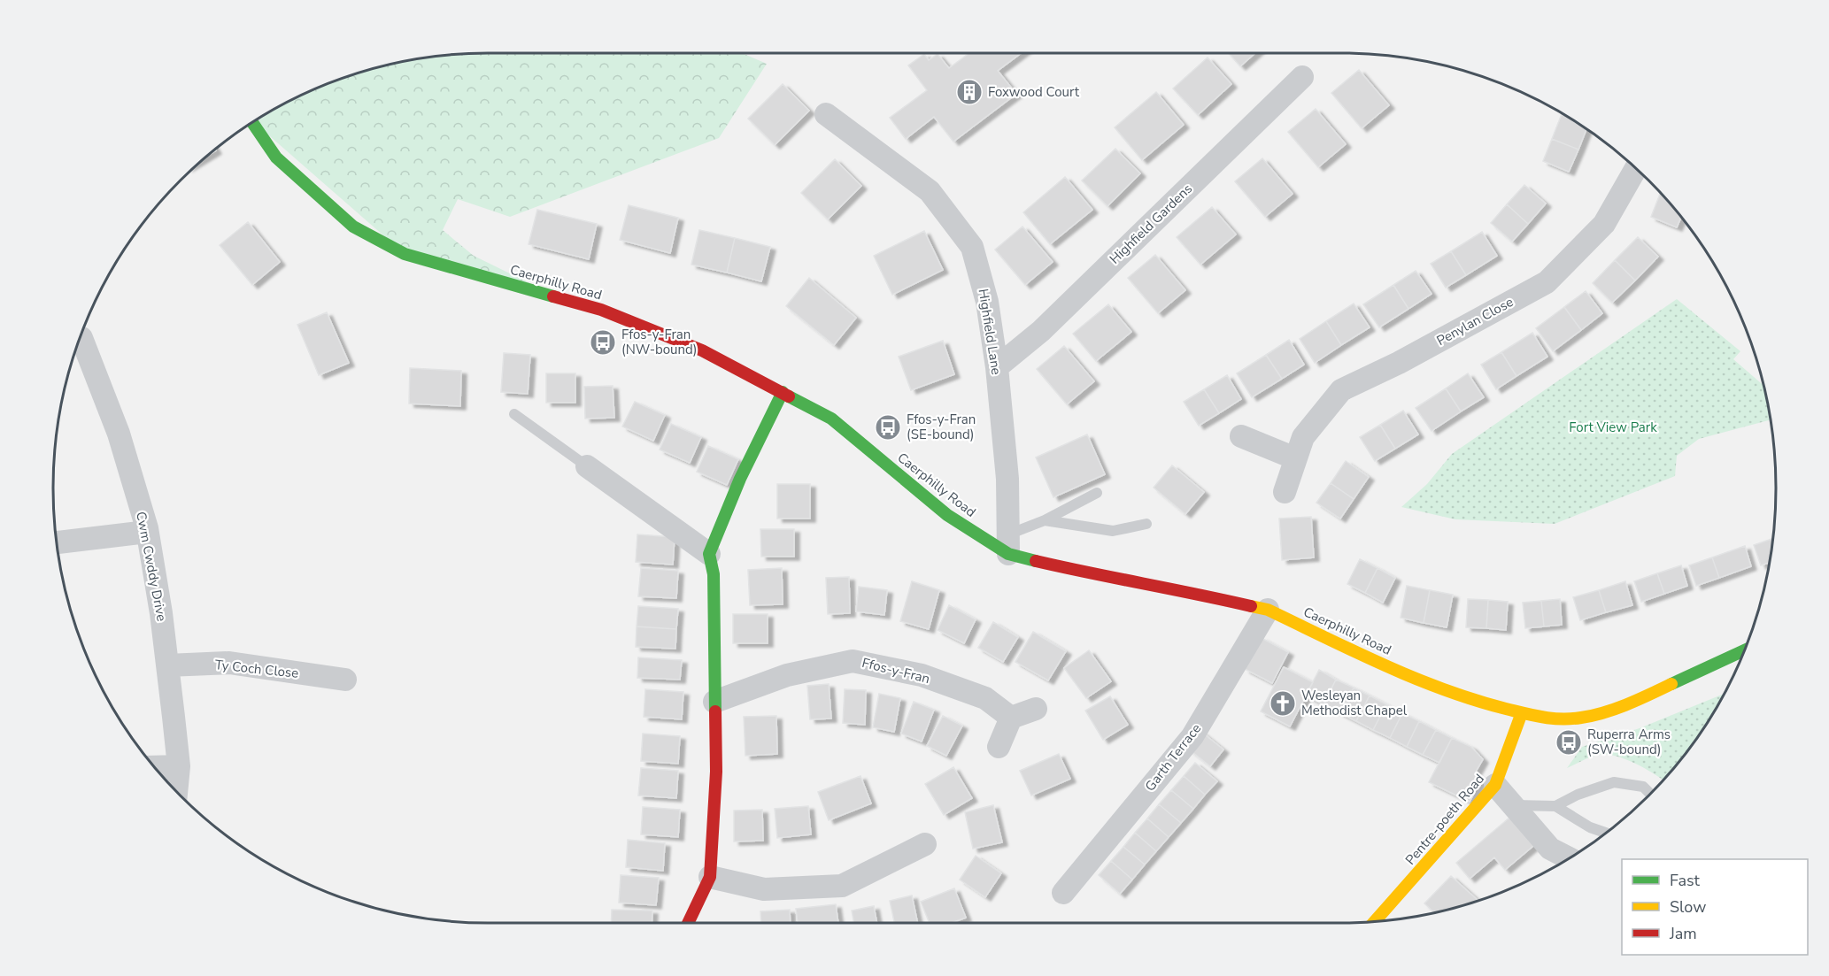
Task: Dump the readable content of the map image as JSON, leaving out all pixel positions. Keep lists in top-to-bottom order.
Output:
{
  "streets": {
    "main road": ["Caerphilly Road", "Pentre-poeth Road"],
    "street": [
      "Highfield Gardens",
      "Penylan Close",
      "Highfield Lane",
      "Cwm Cwddy Drive",
      "Ty Coch Close",
      "Ffos-y-Fran",
      "Garth Terrace"
    ]
  },
  "crossings": [
    ["Highfield Gardens", "Highfield Lane"],
    ["Caerphilly Road", "Highfield Lane"],
    ["Caerphilly Road", "Garth Terrace"],
    ["Caerphilly Road", "Pentre-poeth Road"],
    ["Cwm Cwddy Drive", "Ty Coch Close"]
  ],
  "parks": ["Fort View Park"],
  "places": {
    "building": ["Foxwood Court"],
    "bus stop": ["Ffos-y-Fran (NW-bound)", "Ffos-y-Fran (SE-bound)", "Ruperra Arms (SW-bound)"],
    "church": ["Wesleyan Methodist Chapel"]
  },
  "legend": ["Fast", "Slow", "Jam"]
}
